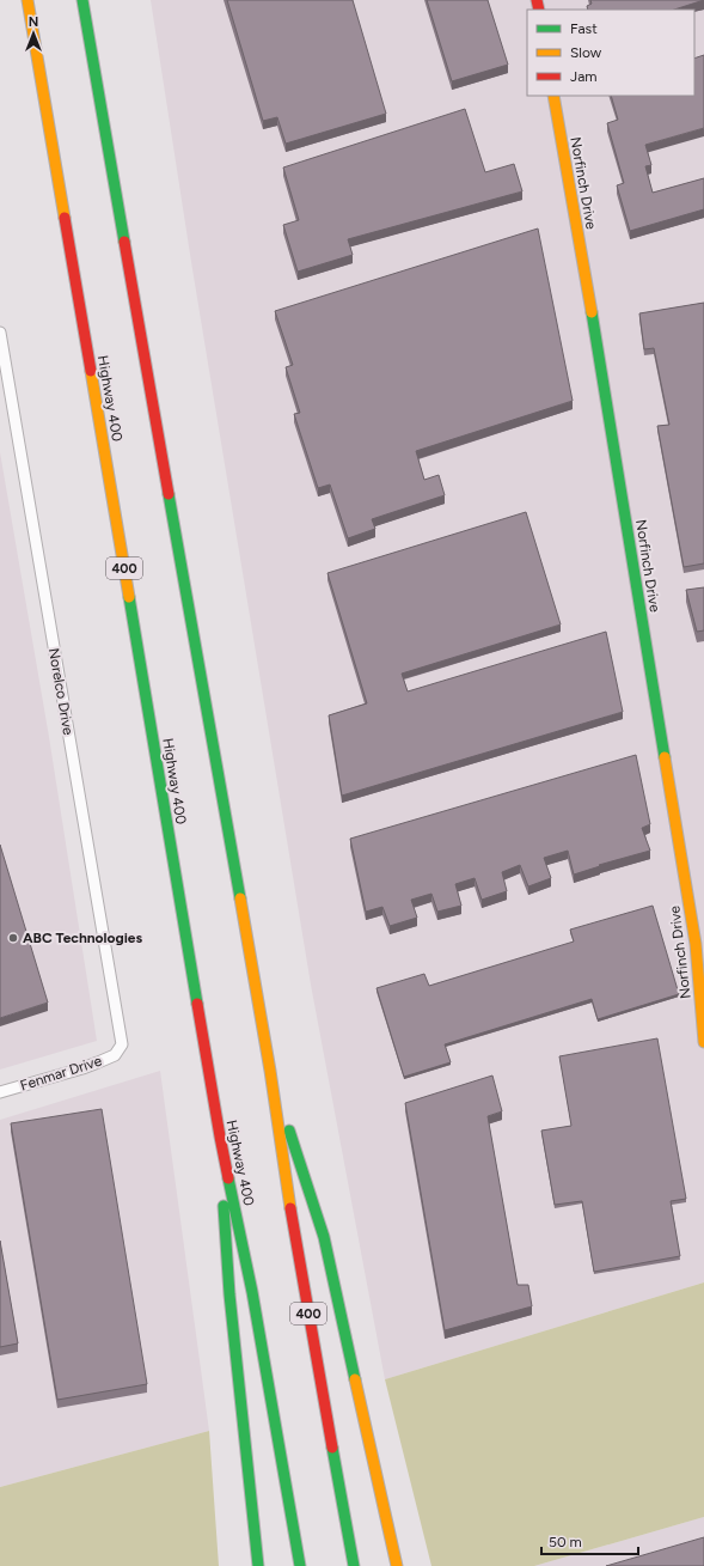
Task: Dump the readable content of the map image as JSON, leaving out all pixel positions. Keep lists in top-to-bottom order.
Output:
{
  "streets": {
    "main road": ["Norfinch Drive", "Highway 400", "400"],
    "street": ["Norelco Drive", "Fenmar Drive"]
  },
  "crossings": [
    ["Norelco Drive", "Fenmar Drive"]
  ],
  "places": ["ABC Technologies"],
  "legend": ["Fast", "Slow", "Jam"],
  "scale_bar": "50 m",
  "north": "top"
}
